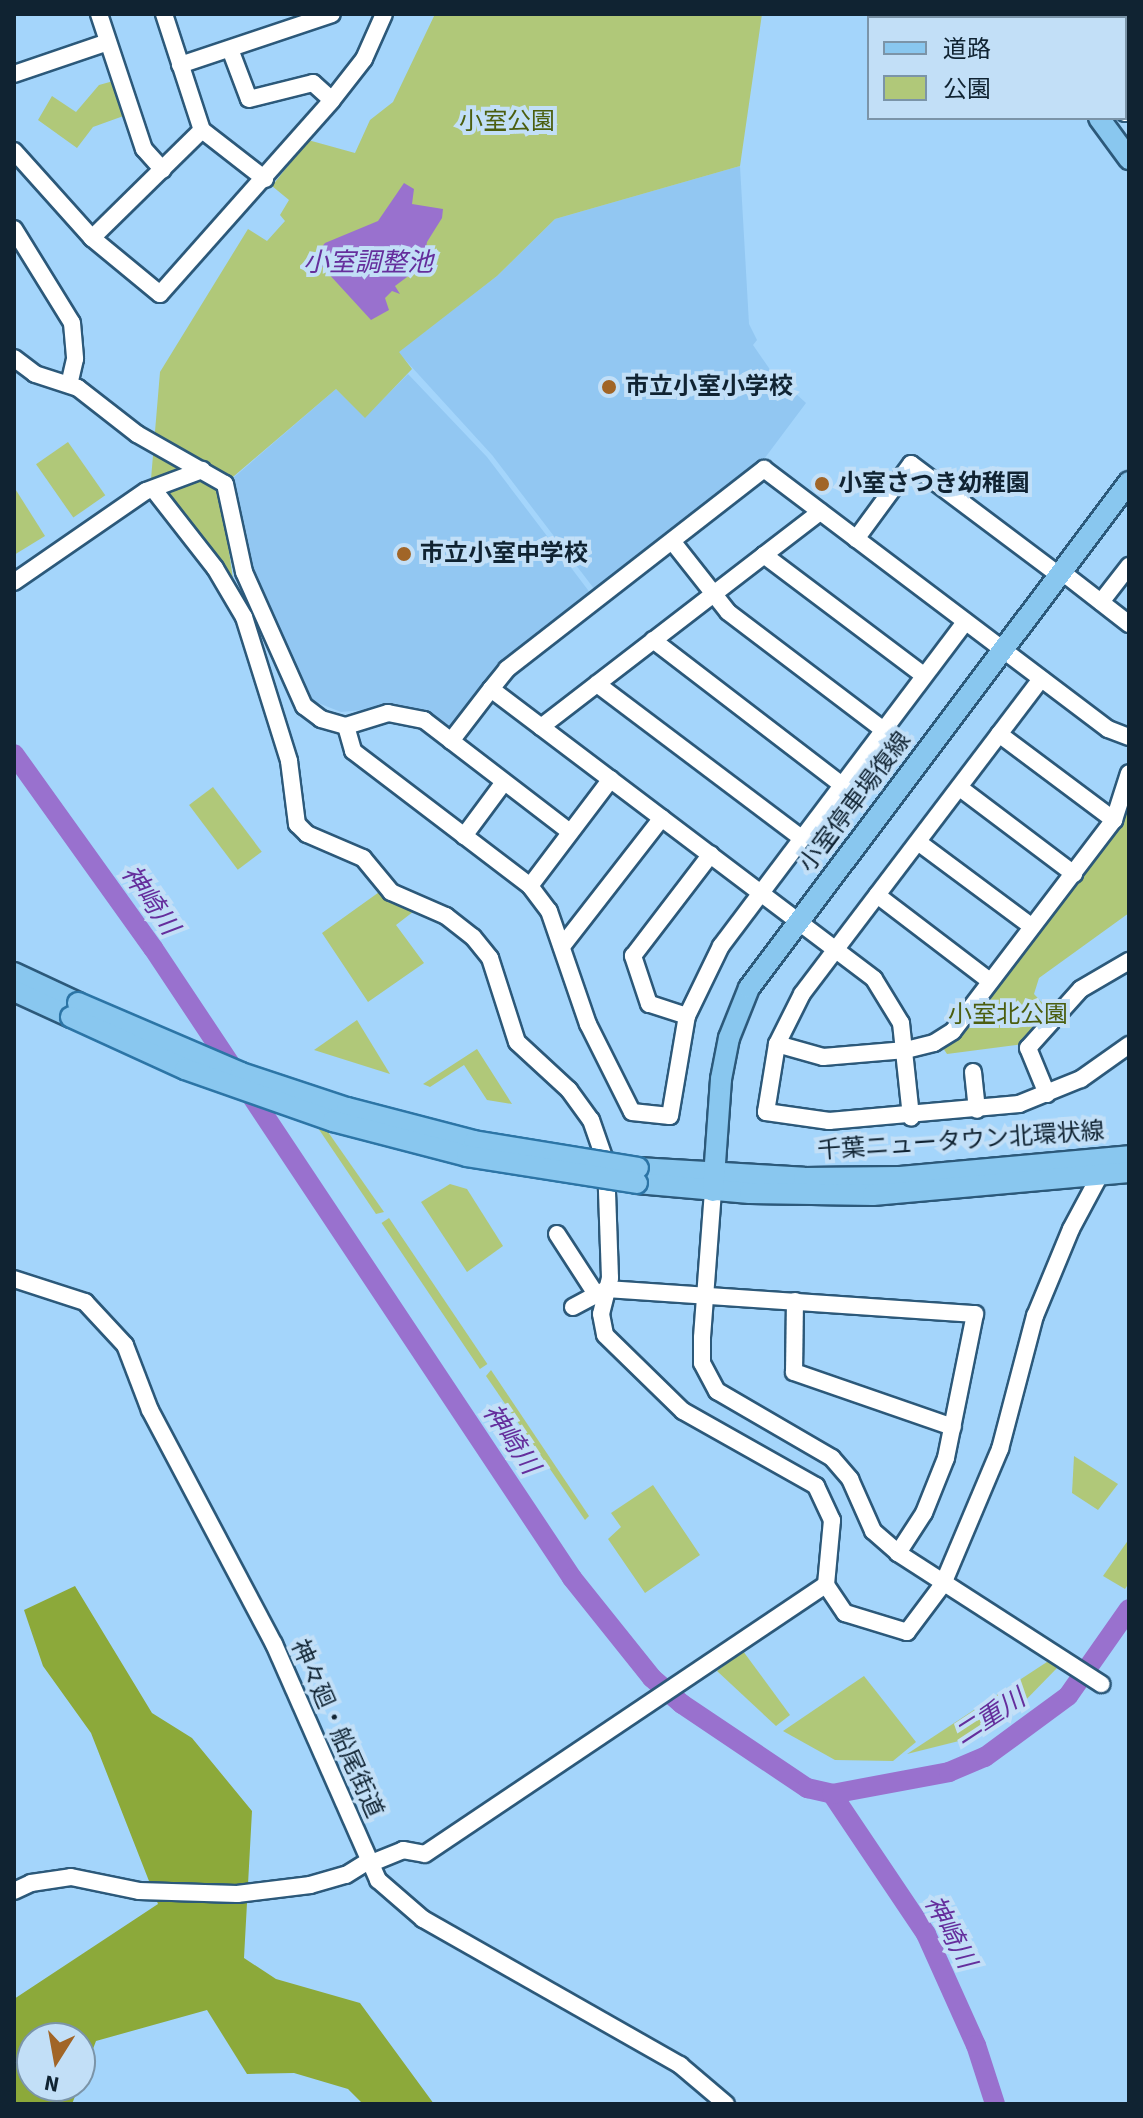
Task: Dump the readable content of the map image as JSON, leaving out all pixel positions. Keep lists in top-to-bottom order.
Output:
{
  "streets": {
    "main road": ["小室停車場復線", "千葉ニュータウン北環状線"],
    "street": ["神々廻・船尾街道"]
  },
  "crossings": [
    ["小室停車場復線", "千葉ニュータウン北環状線"]
  ],
  "water": ["小室調整池", "神崎川", "二重川"],
  "parks": ["小室公園", "小室北公園"],
  "places": ["市立小室小学校", "小室さつき幼稚園", "市立小室中学校"],
  "legend": ["道路", "公園"],
  "north": "bottom"
}
